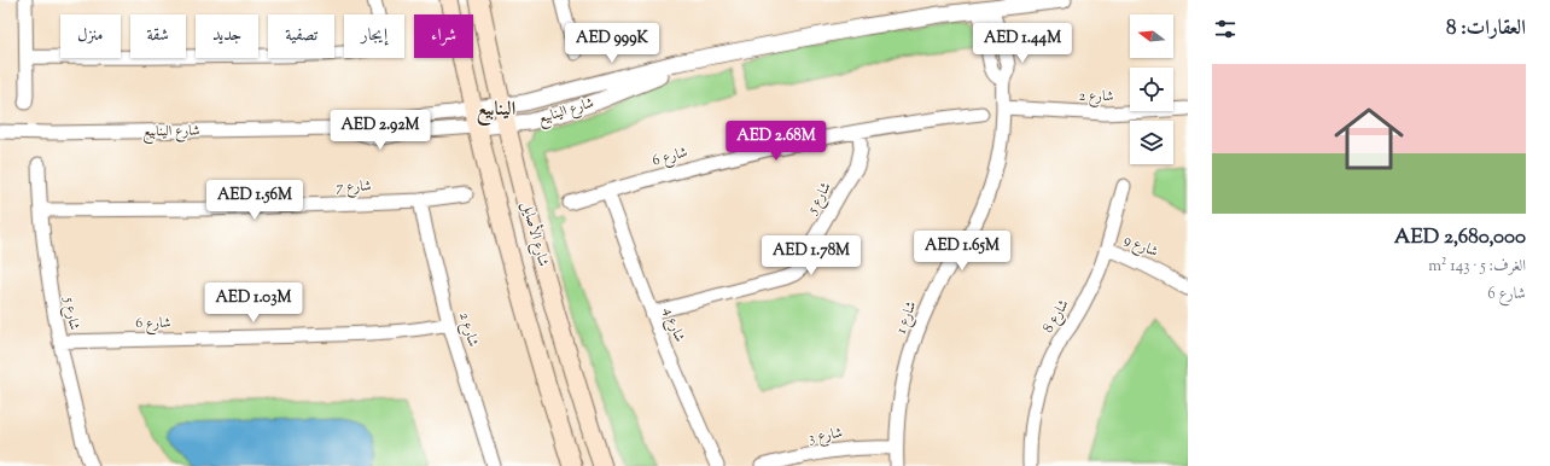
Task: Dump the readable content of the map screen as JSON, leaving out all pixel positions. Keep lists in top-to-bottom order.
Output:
{
  "streets": {
    "main road": ["شارع الأصايل"],
    "street": [
      "شارع 2",
      "شارع الينابيع",
      "شارع 6",
      "شارع 7",
      "شارع 5",
      "شارع 9",
      "شارع 8",
      "شارع 1",
      "شارع 4",
      "شارع 3"
    ]
  },
  "crossings": [
    ["شارع 2", "شارع 6"],
    ["شارع 2", "شارع 7"],
    ["شارع 2", "شارع 1"],
    ["شارع الينابيع", "شارع الأصايل"],
    ["شارع الينابيع", "شارع 1"],
    ["شارع 6", "شارع 5"],
    ["شارع 6", "شارع 4"],
    ["شارع 7", "شارع 5"],
    ["شارع 5", "شارع 4"],
    ["شارع 9", "شارع 8"],
    ["شارع 1", "شارع 3"]
  ],
  "districts": ["الينابيع"],
  "north": "left",
  "page": {
    "heading": "العقارات: 8",
    "chip": [
      "شراء",
      "إيجار",
      "تصفية",
      "جديد",
      "شقة",
      "منزل"
    ],
    "price": [
      "AED 999K",
      "AED 1.44M",
      "AED 2.92M",
      "AED 2.68M",
      "AED 1.56M",
      "AED 1.65M",
      "AED 1.78M",
      "AED 1.03M"
    ],
    "list": [
      {
        "name": "AED 2,680,000",
        "note": "الغرف: 5 · 143 m² · شارع 6"
      }
    ]
  }
}
